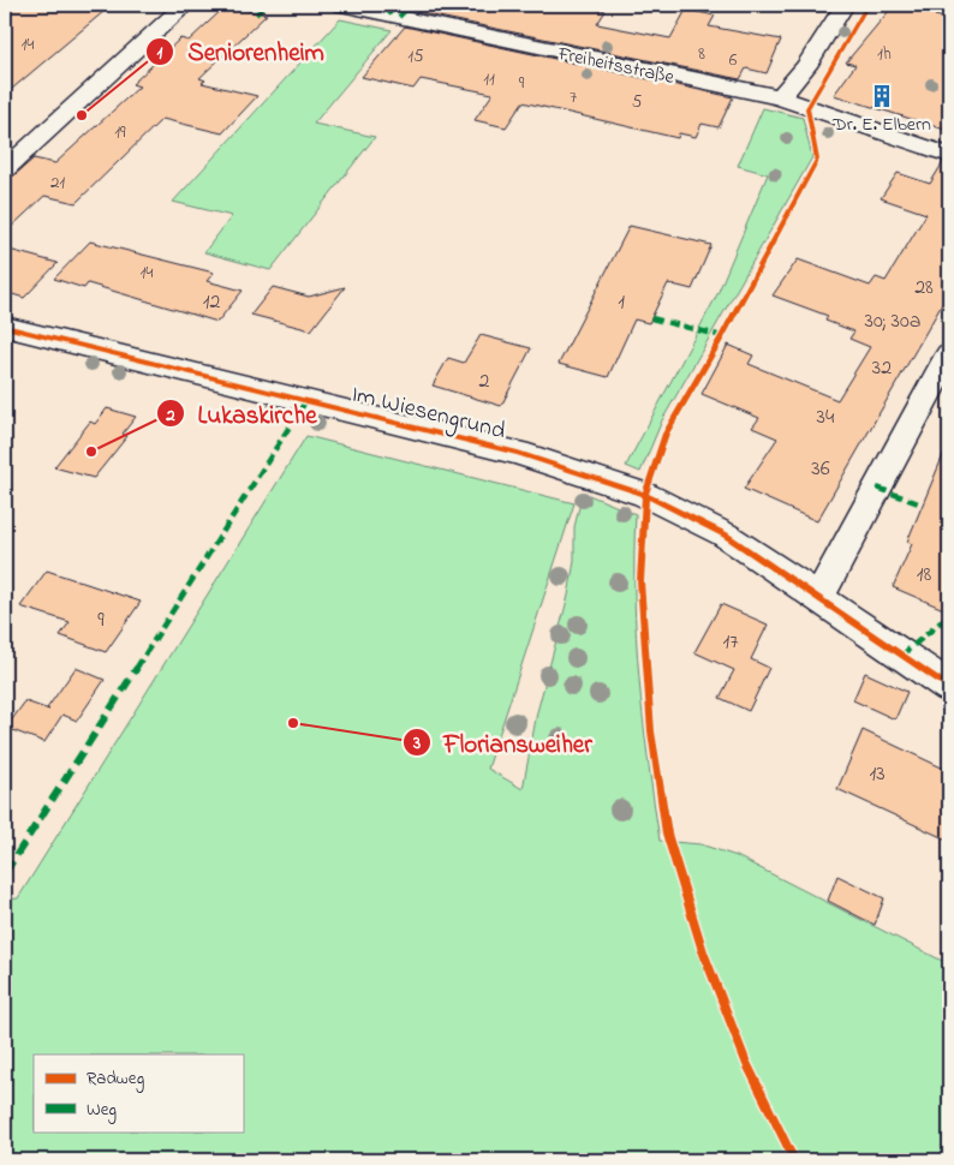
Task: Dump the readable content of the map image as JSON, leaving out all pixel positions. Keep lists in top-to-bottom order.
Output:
{
  "streets": {
    "street": ["Freiheitsstraße", "Im Wiesengrund"]
  },
  "places": {
    "building": ["Dr. E. Elbern"],
    "other": ["Seniorenheim", "Lukaskirche", "Floriansweiher"]
  },
  "house_numbers": [
    "14",
    "8",
    "1h",
    "15",
    "6",
    "11",
    "9",
    "7",
    "5",
    "19",
    "21",
    "14",
    "28",
    "12",
    "1",
    "30; 30a",
    "32",
    "2",
    "34",
    "36",
    "18",
    "9",
    "17",
    "13"
  ],
  "legend": ["Radweg", "Weg"]
}
